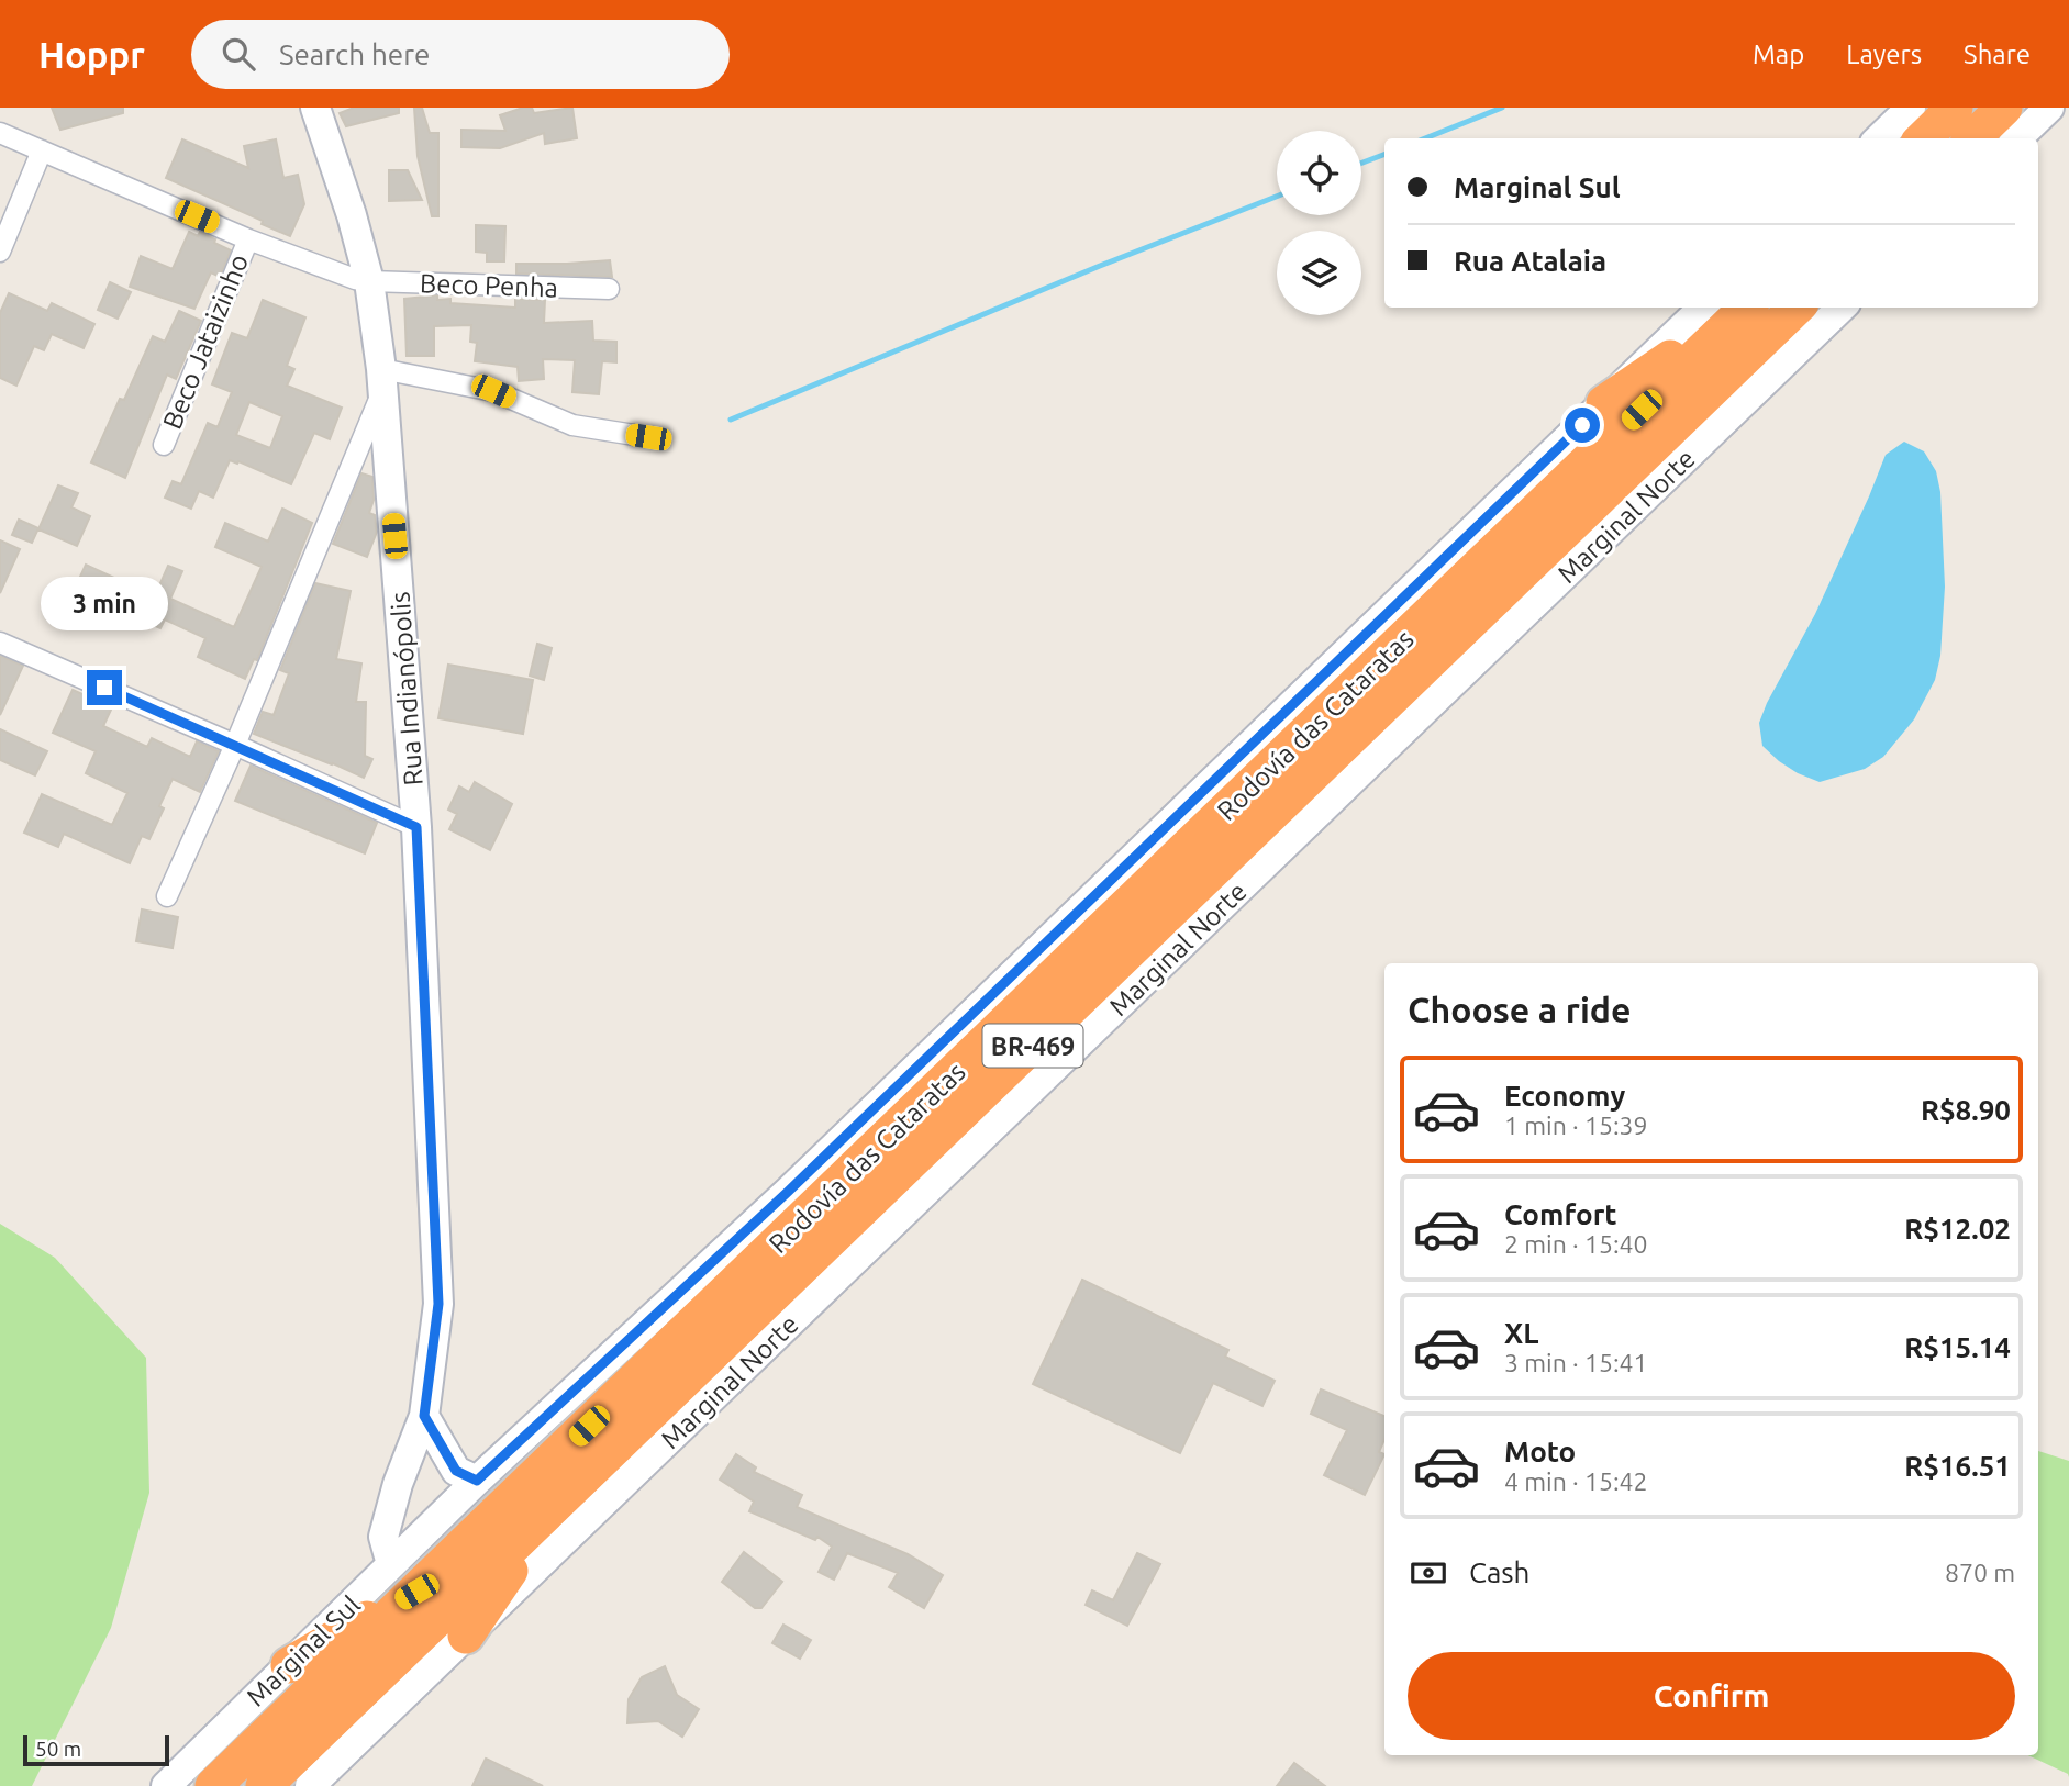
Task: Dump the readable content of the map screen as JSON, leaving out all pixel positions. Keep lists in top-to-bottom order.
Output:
{
  "streets": {
    "highway": ["Rodovía das Cataratas", "BR-469"],
    "street": [
      "Beco Penha",
      "Beco Jataizinho",
      "Marginal Norte",
      "Rua Indianópolis",
      "Marginal Sul"
    ]
  },
  "crossings": [
    ["Beco Penha", "Beco Jataizinho"],
    ["Beco Penha", "Rua Indianópolis"],
    ["Rua Indianópolis", "Marginal Sul"]
  ],
  "scale_bar": "50 m",
  "page": {
    "header": "Hoppr",
    "search": "Search here",
    "nav": ["Map", "Layers", "Share"],
    "banner": ["Marginal Sul", "Rua Atalaia"],
    "bubble": "3 min",
    "heading": "Choose a ride",
    "list": [
      {
        "name": "Economy",
        "note": "1 min · 15:39",
        "value": "R$8.90"
      },
      {
        "name": "Comfort",
        "note": "2 min · 15:40",
        "value": "R$12.02"
      },
      {
        "name": "XL",
        "note": "3 min · 15:41",
        "value": "R$15.14"
      },
      {
        "name": "Moto",
        "note": "4 min · 15:42",
        "value": "R$16.51"
      }
    ],
    "pay": ["Cash", "870 m"],
    "buttons": "Confirm",
    "scale": "50 m"
  }
}
